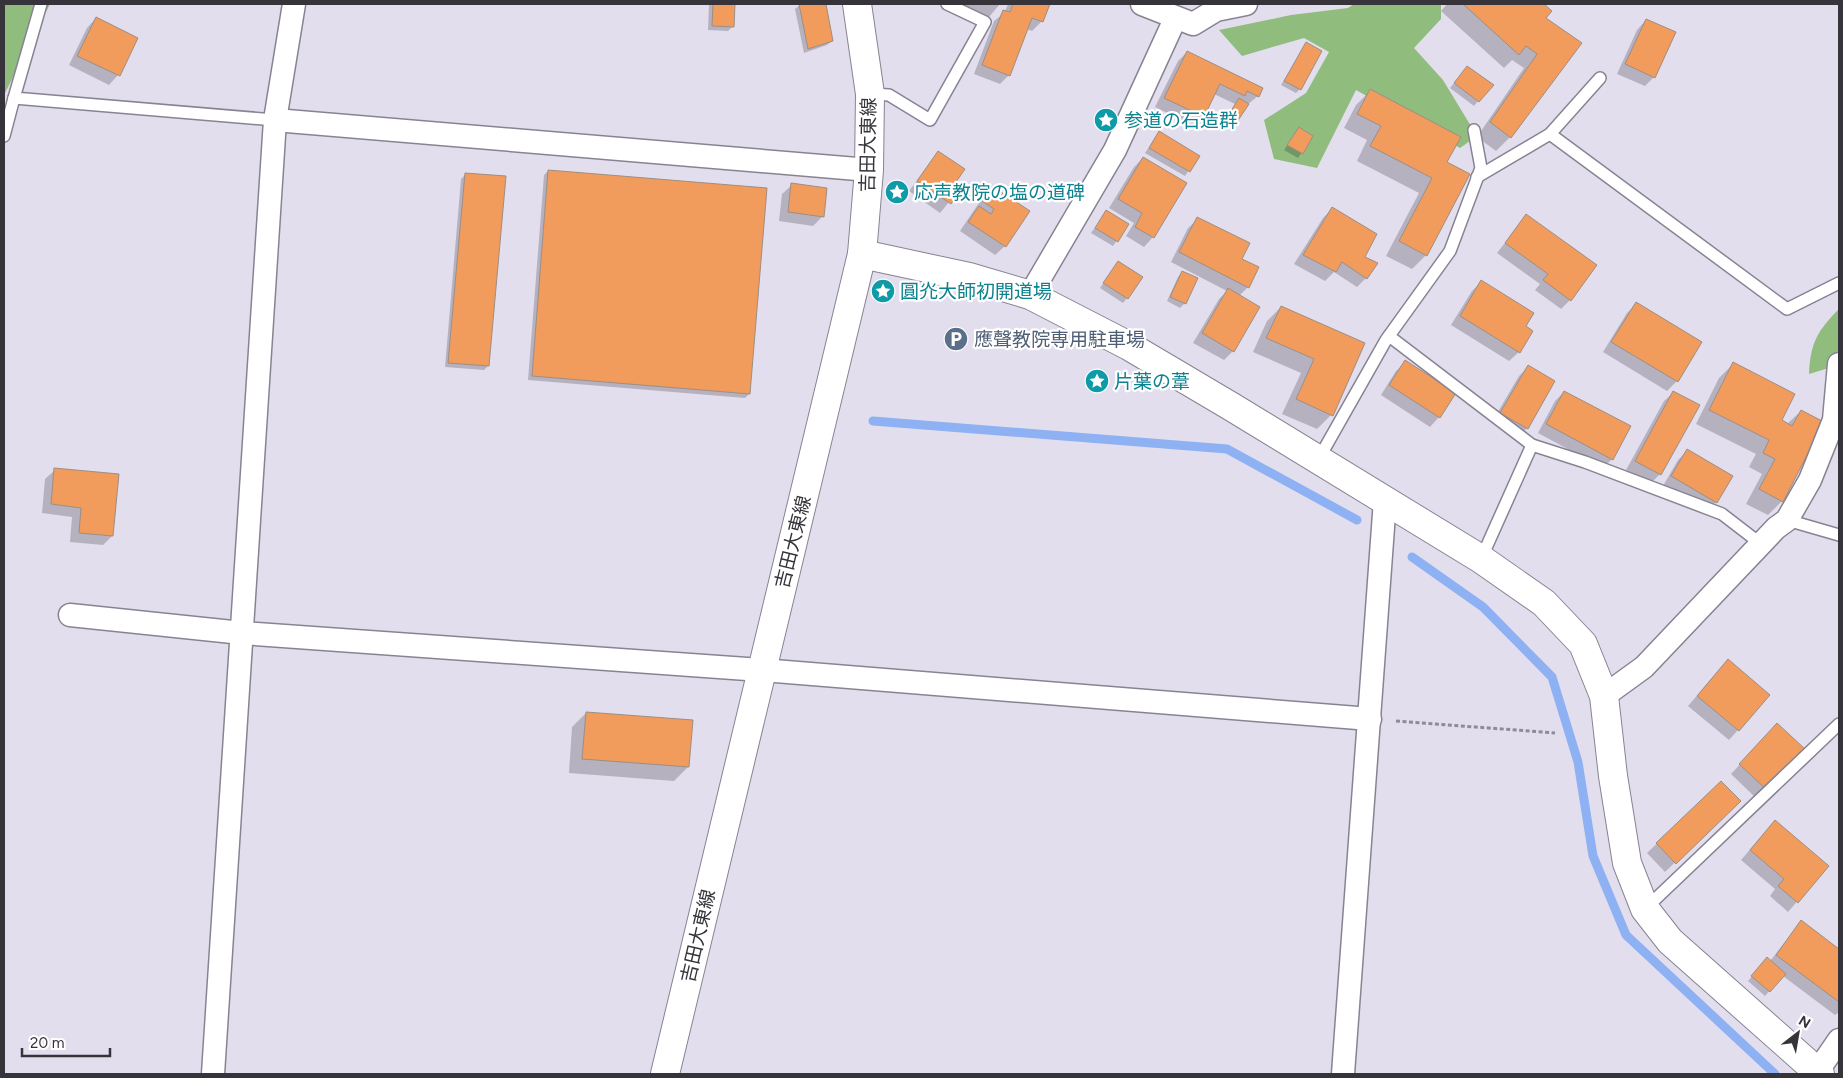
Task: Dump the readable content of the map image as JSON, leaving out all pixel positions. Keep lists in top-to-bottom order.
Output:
{
  "streets": {
    "street": ["吉田大東線"]
  },
  "places": {
    "place": [
      "参道の石造群",
      "応声教院の塩の道碑",
      "圓灮大師初開道場",
      "片葉の葦"
    ],
    "parking": ["應聲教院専用駐車場"]
  },
  "scale_bar": "20 m",
  "north": "top right"
}
